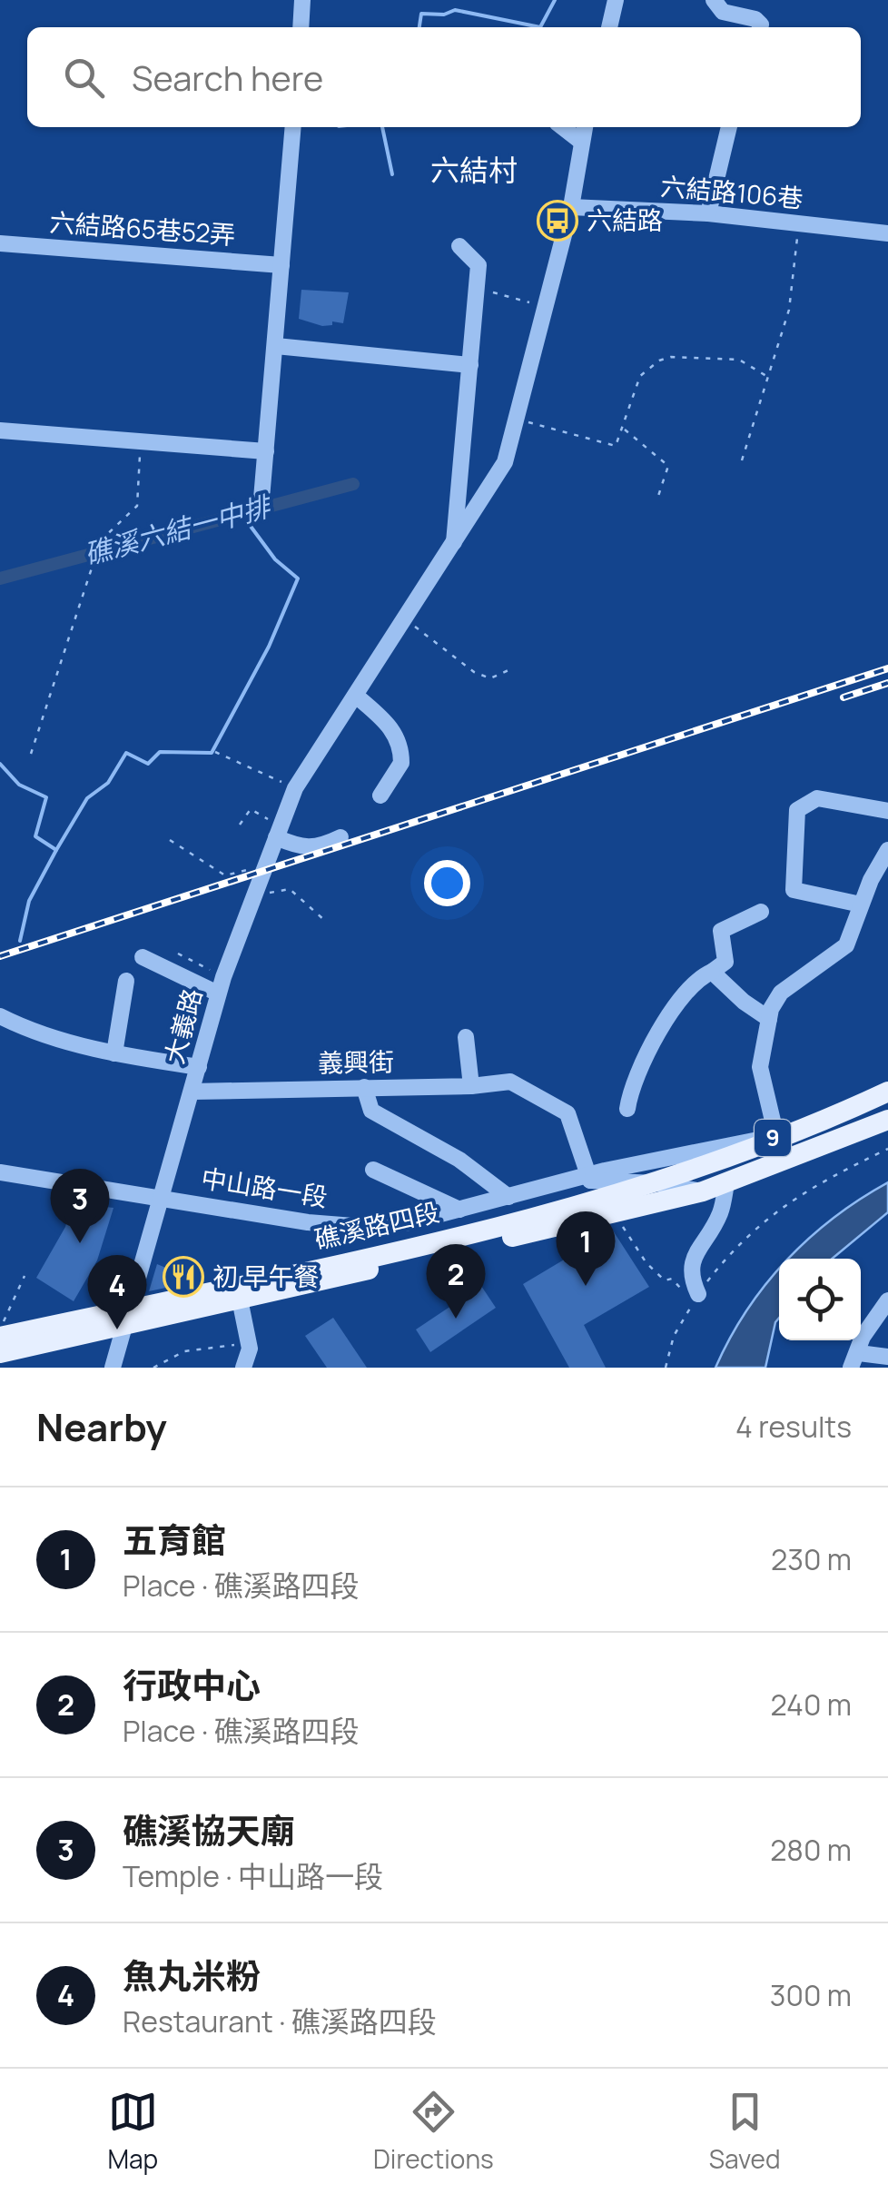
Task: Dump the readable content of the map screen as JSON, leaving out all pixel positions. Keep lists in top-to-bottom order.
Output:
{
  "streets": {
    "main road": ["9", "礁溪路四段"],
    "street": [
      "六結路106巷",
      "六結路65巷52弄",
      "大義路",
      "義興街",
      "中山路一段"
    ]
  },
  "crossings": [
    ["大義路", "義興街"],
    ["大義路", "中山路一段"],
    ["大義路", "礁溪路四段"],
    ["義興街", "中山路一段"],
    ["9", "中山路一段"],
    ["9", "礁溪路四段"],
    ["中山路一段", "礁溪路四段"]
  ],
  "districts": ["六結村"],
  "water": ["礁溪六結一中排"],
  "places": {
    "bus stop": ["六結路"],
    "restaurant": ["初 早午餐"]
  },
  "page": {
    "search": "Search here",
    "pins": [
      "3",
      "1",
      "2",
      "4"
    ],
    "heading": ["Nearby", "4 results"],
    "list": [
      {
        "mark": "1",
        "name": "五育館",
        "note": "Place · 礁溪路四段",
        "value": "230 m"
      },
      {
        "mark": "2",
        "name": "行政中心",
        "note": "Place · 礁溪路四段",
        "value": "240 m"
      },
      {
        "mark": "3",
        "name": "礁溪協天廟",
        "note": "Temple · 中山路一段",
        "value": "280 m"
      },
      {
        "mark": "4",
        "name": "魚丸米粉",
        "note": "Restaurant · 礁溪路四段",
        "value": "300 m"
      }
    ],
    "nav": ["Map", "Directions", "Saved"]
  }
}
